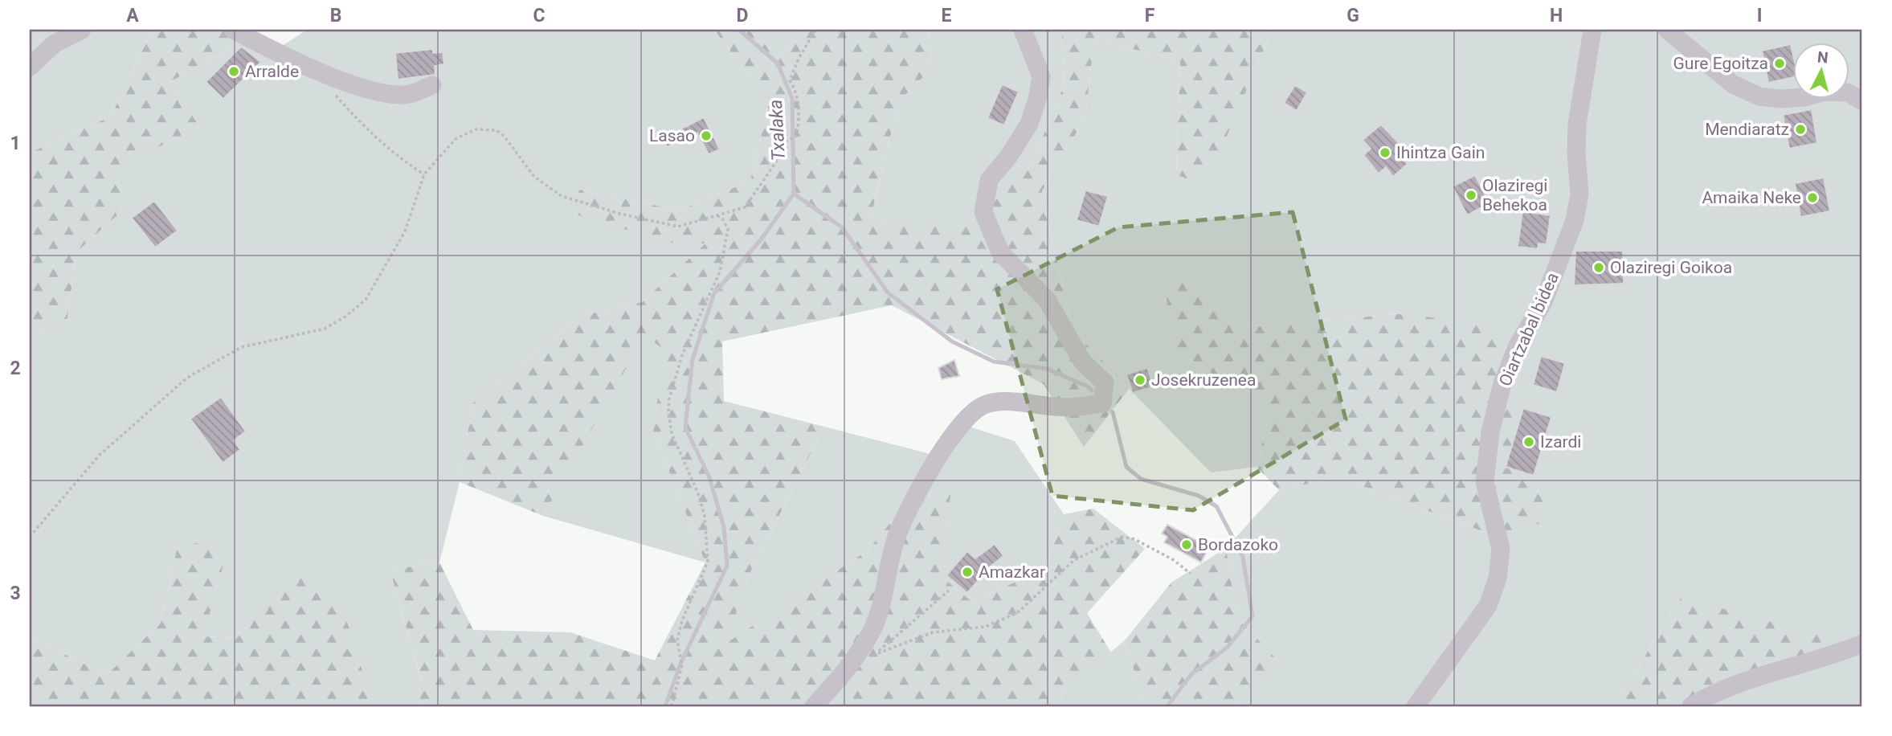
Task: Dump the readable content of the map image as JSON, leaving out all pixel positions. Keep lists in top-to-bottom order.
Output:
{
  "streets": {
    "street": ["Oiartzabal bidea"]
  },
  "water": ["Txalaka"],
  "places": [
    "Gure Egoitza",
    "Arralde",
    "Mendiaratz",
    "Lasao",
    "Ihintza Gain",
    "Olaziregi Behekoa",
    "Amaika Neke",
    "Olaziregi Goikoa",
    "Josekruzenea",
    "Izardi",
    "Bordazoko",
    "Amazkar"
  ],
  "north": "top",
  "grid": {
    "columns": [
      "A",
      "B",
      "C",
      "D",
      "E",
      "F",
      "G",
      "H",
      "I"
    ],
    "rows": ["1", "2", "3"]
  }
}
